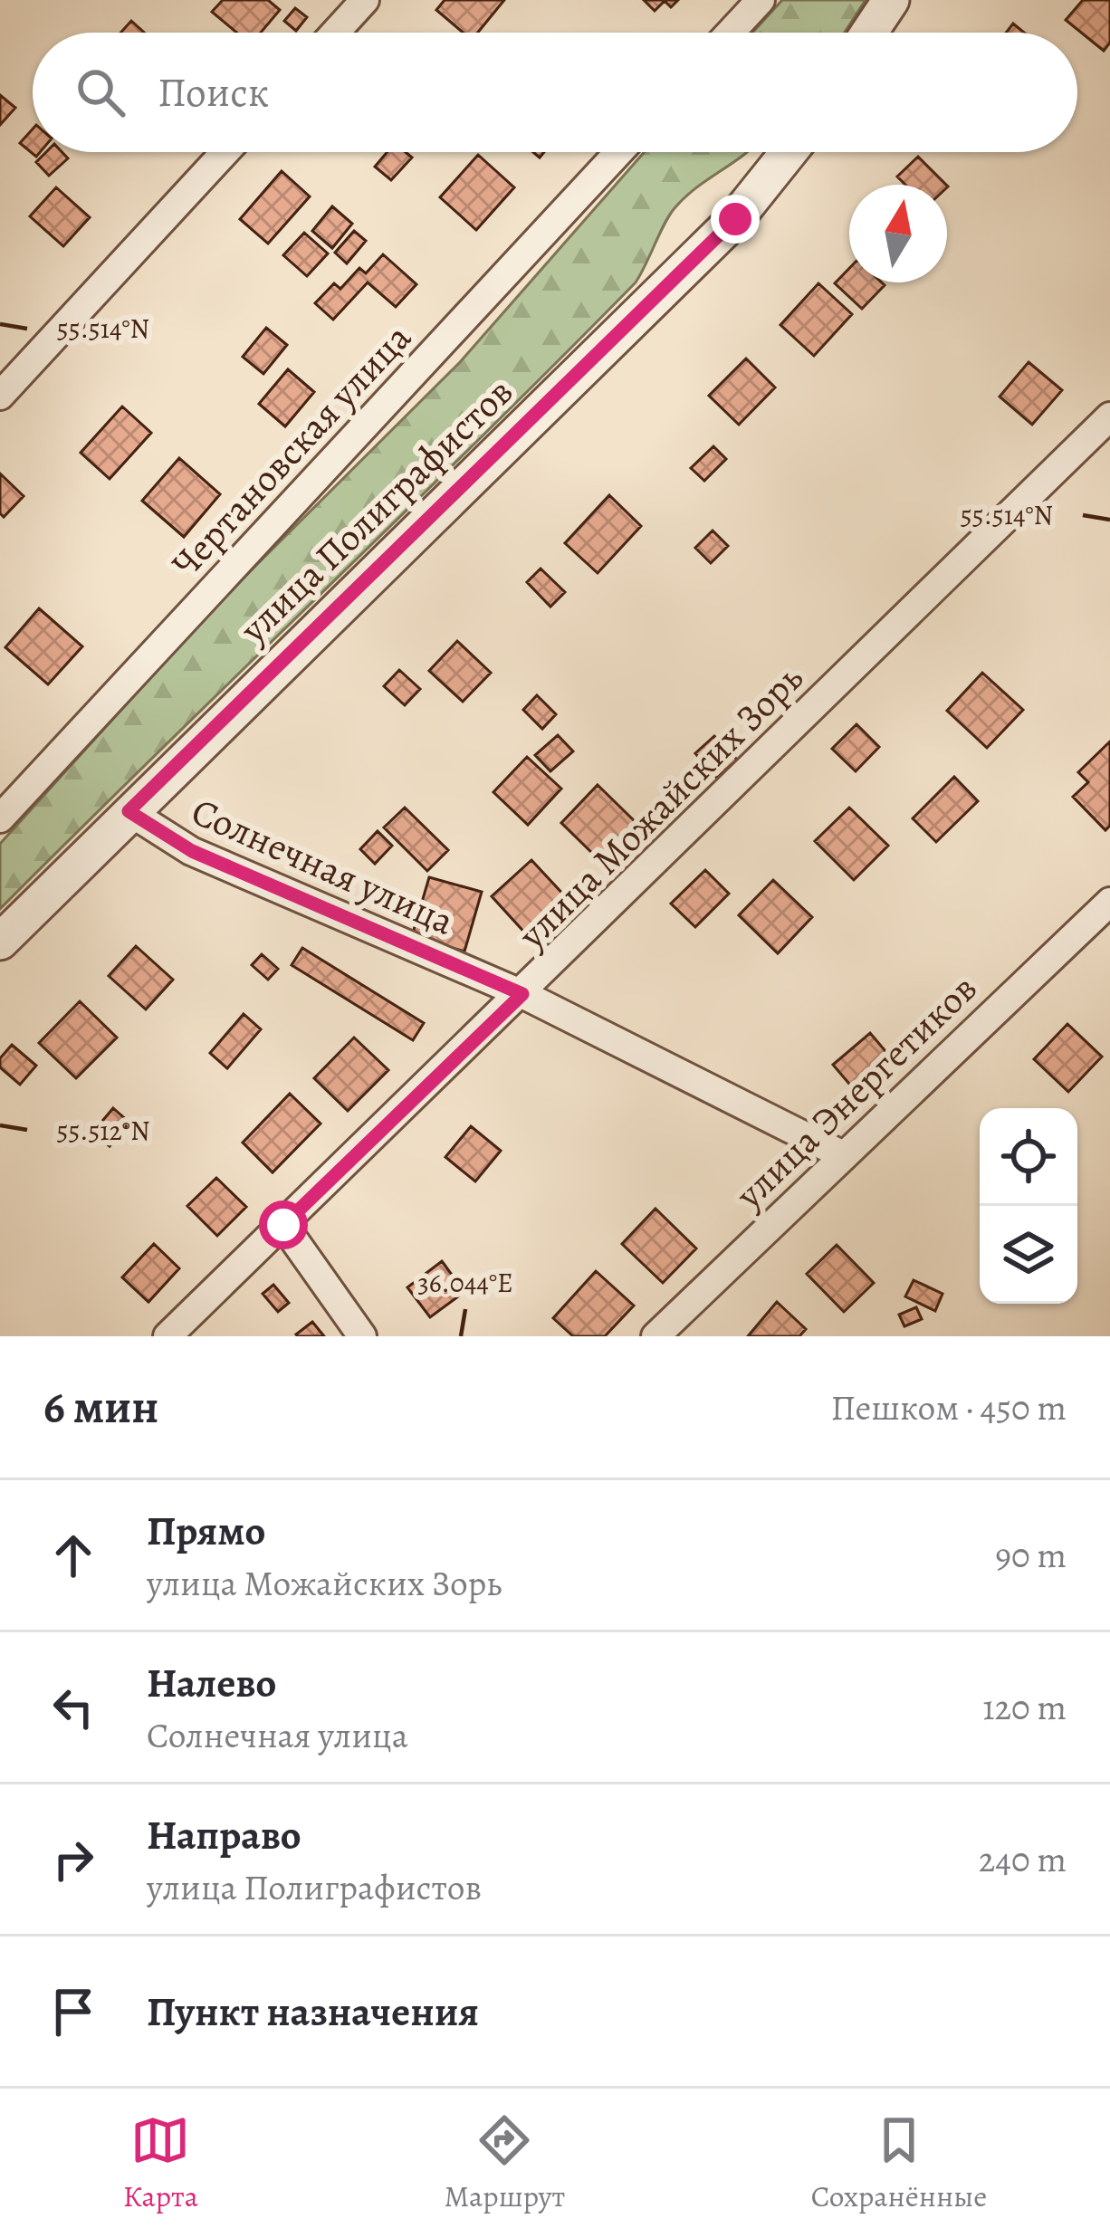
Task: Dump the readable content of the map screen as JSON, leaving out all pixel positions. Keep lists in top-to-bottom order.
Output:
{
  "streets": {
    "street": [
      "Чертановская улица",
      "улица Полиграфистов",
      "улица Можайских Зорь",
      "Солнечная улица",
      "улица Энергетиков"
    ]
  },
  "crossings": [
    ["улица Полиграфистов", "Солнечная улица"],
    ["улица Можайских Зорь", "Солнечная улица"],
    ["Солнечная улица", "улица Энергетиков"]
  ],
  "north": "top",
  "page": {
    "search": "Поиск",
    "heading": ["6 мин", "Пешком · 450 m"],
    "list": [
      ["Прямо", "улица Можайских Зорь", "90 m"],
      ["Налево", "Солнечная улица", "120 m"],
      ["Направо", "улица Полиграфистов", "240 m"],
      "Пункт назначения"
    ],
    "nav": ["Карта", "Маршрут", "Сохранённые"]
  },
  "coordinates": ["55.514°N", "55.512°N", "36.044°E"]
}
